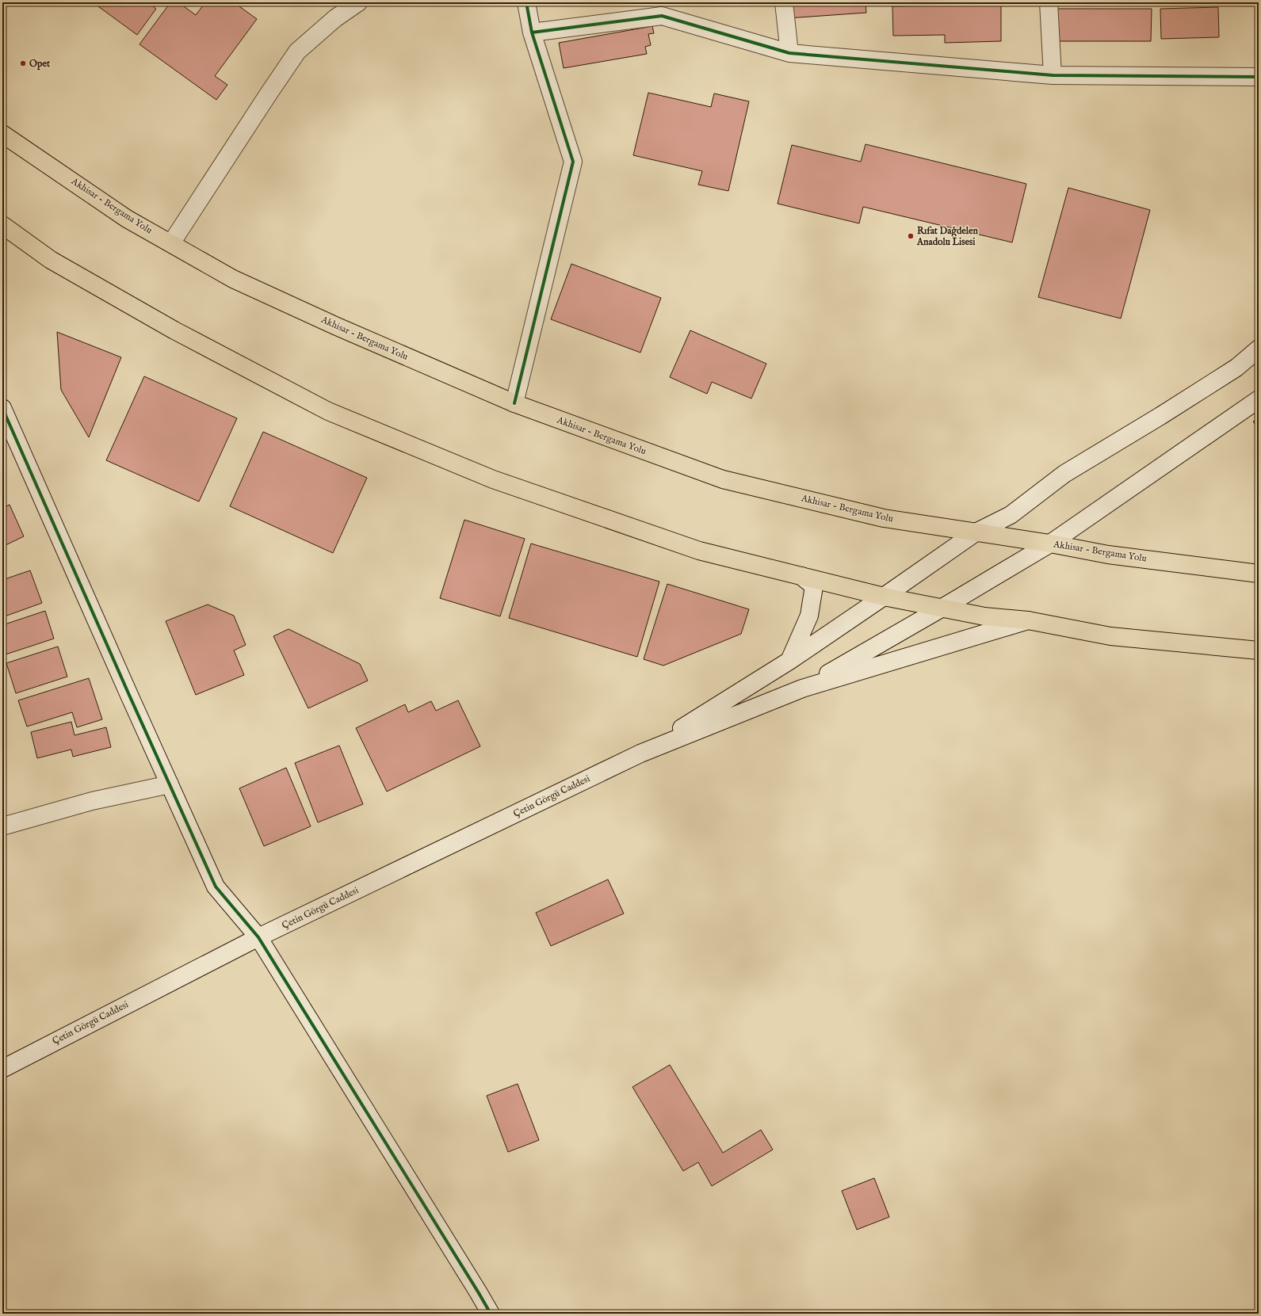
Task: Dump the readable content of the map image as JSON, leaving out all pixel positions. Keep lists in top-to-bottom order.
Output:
{
  "streets": {
    "main road": ["Akhisar - Bergama Yolu"],
    "street": ["Çetin Görgü Caddesi"]
  },
  "places": ["Opet", "Rıfat Dağdelen Anadolu Lisesi"]
}
